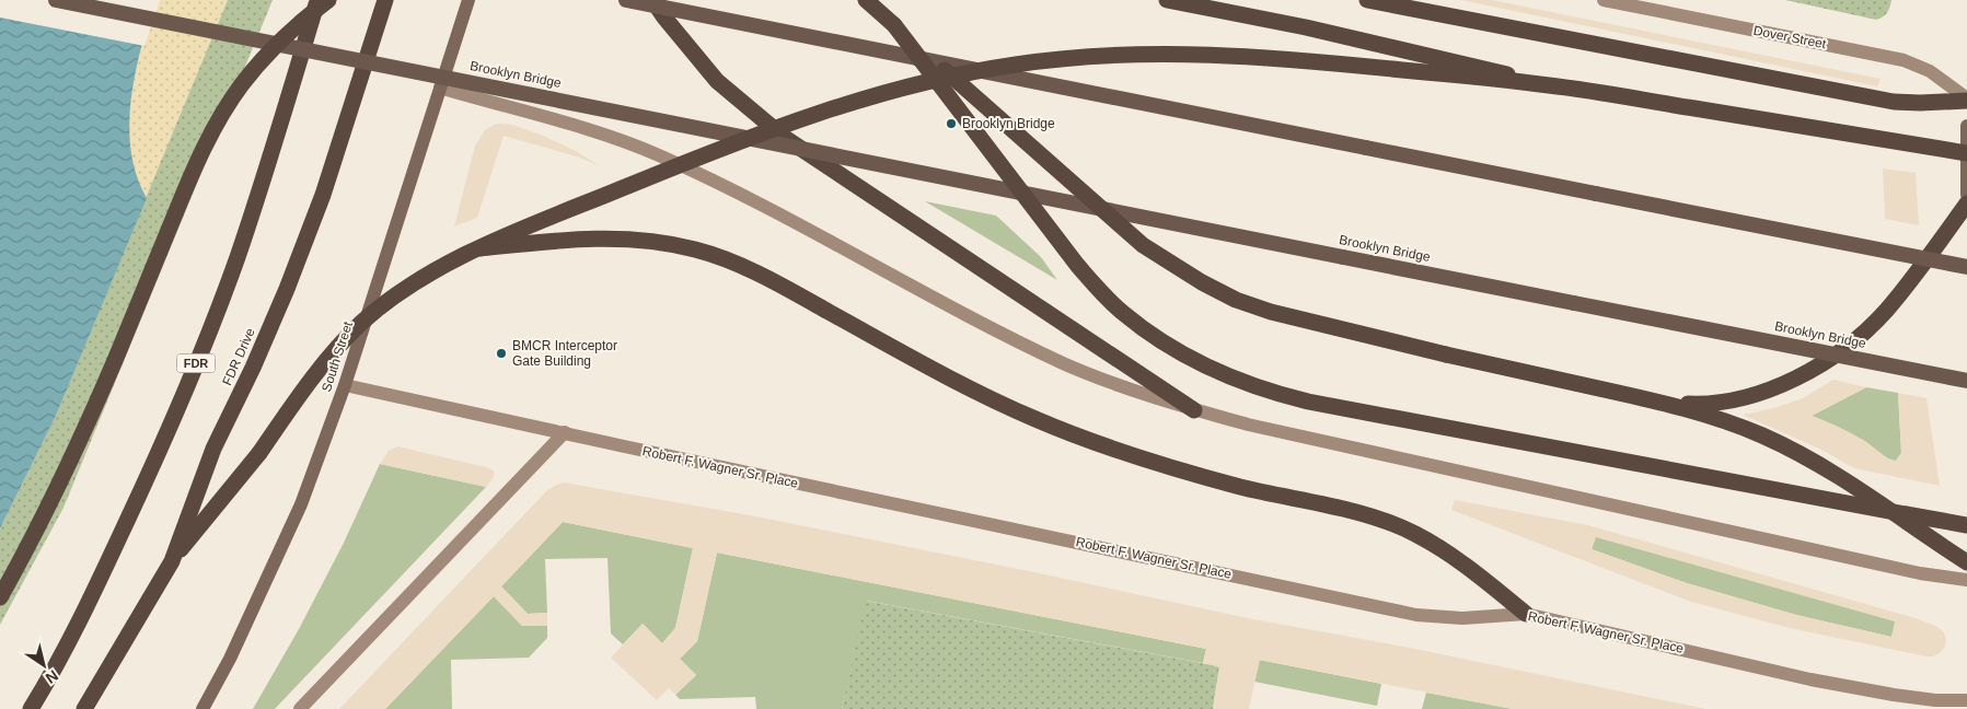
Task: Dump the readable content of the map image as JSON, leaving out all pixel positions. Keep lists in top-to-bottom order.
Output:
{
  "streets": {
    "highway": ["Brooklyn Bridge", "FDR Drive", "FDR"],
    "main road": ["Dover Street", "South Street", "Robert F. Wagner Sr. Place"]
  },
  "crossings": [
    ["South Street", "Robert F. Wagner Sr. Place"]
  ],
  "places": ["Brooklyn Bridge", "BMCR Interceptor Gate Building"],
  "north": "bottom right"
}
